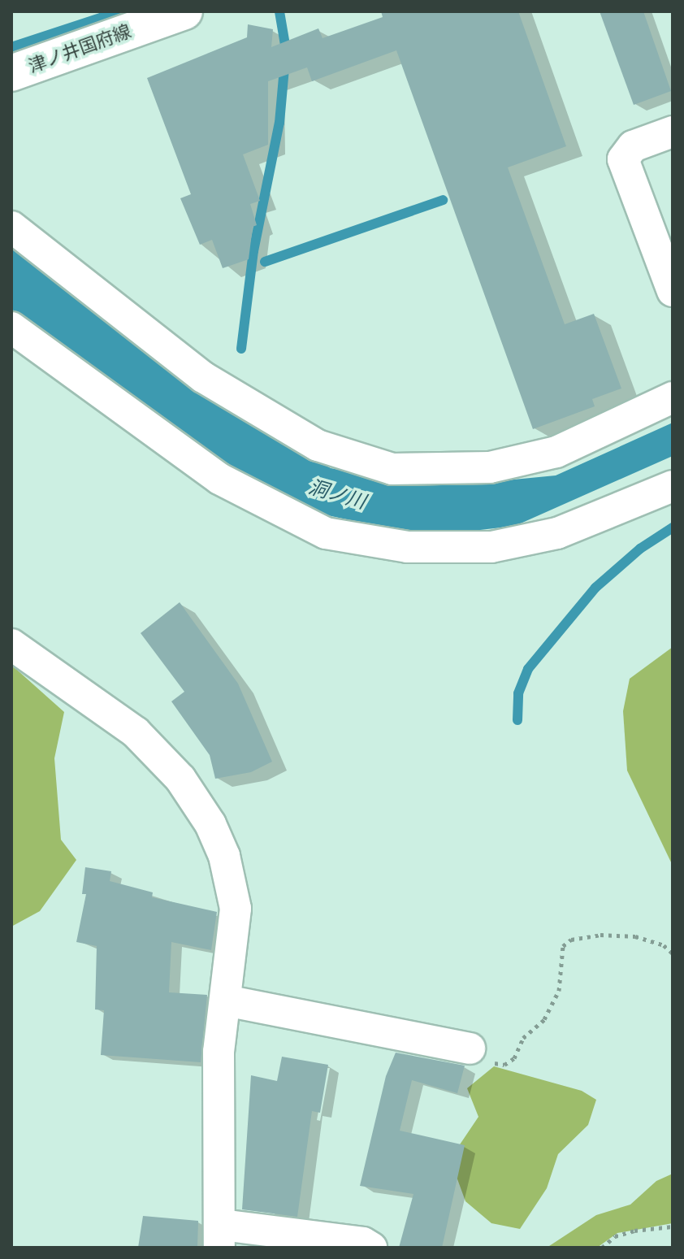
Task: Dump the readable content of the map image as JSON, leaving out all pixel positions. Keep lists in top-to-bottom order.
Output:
{
  "streets": {
    "main road": ["津ノ井国府線"]
  },
  "water": ["洞ノ川"]
}
